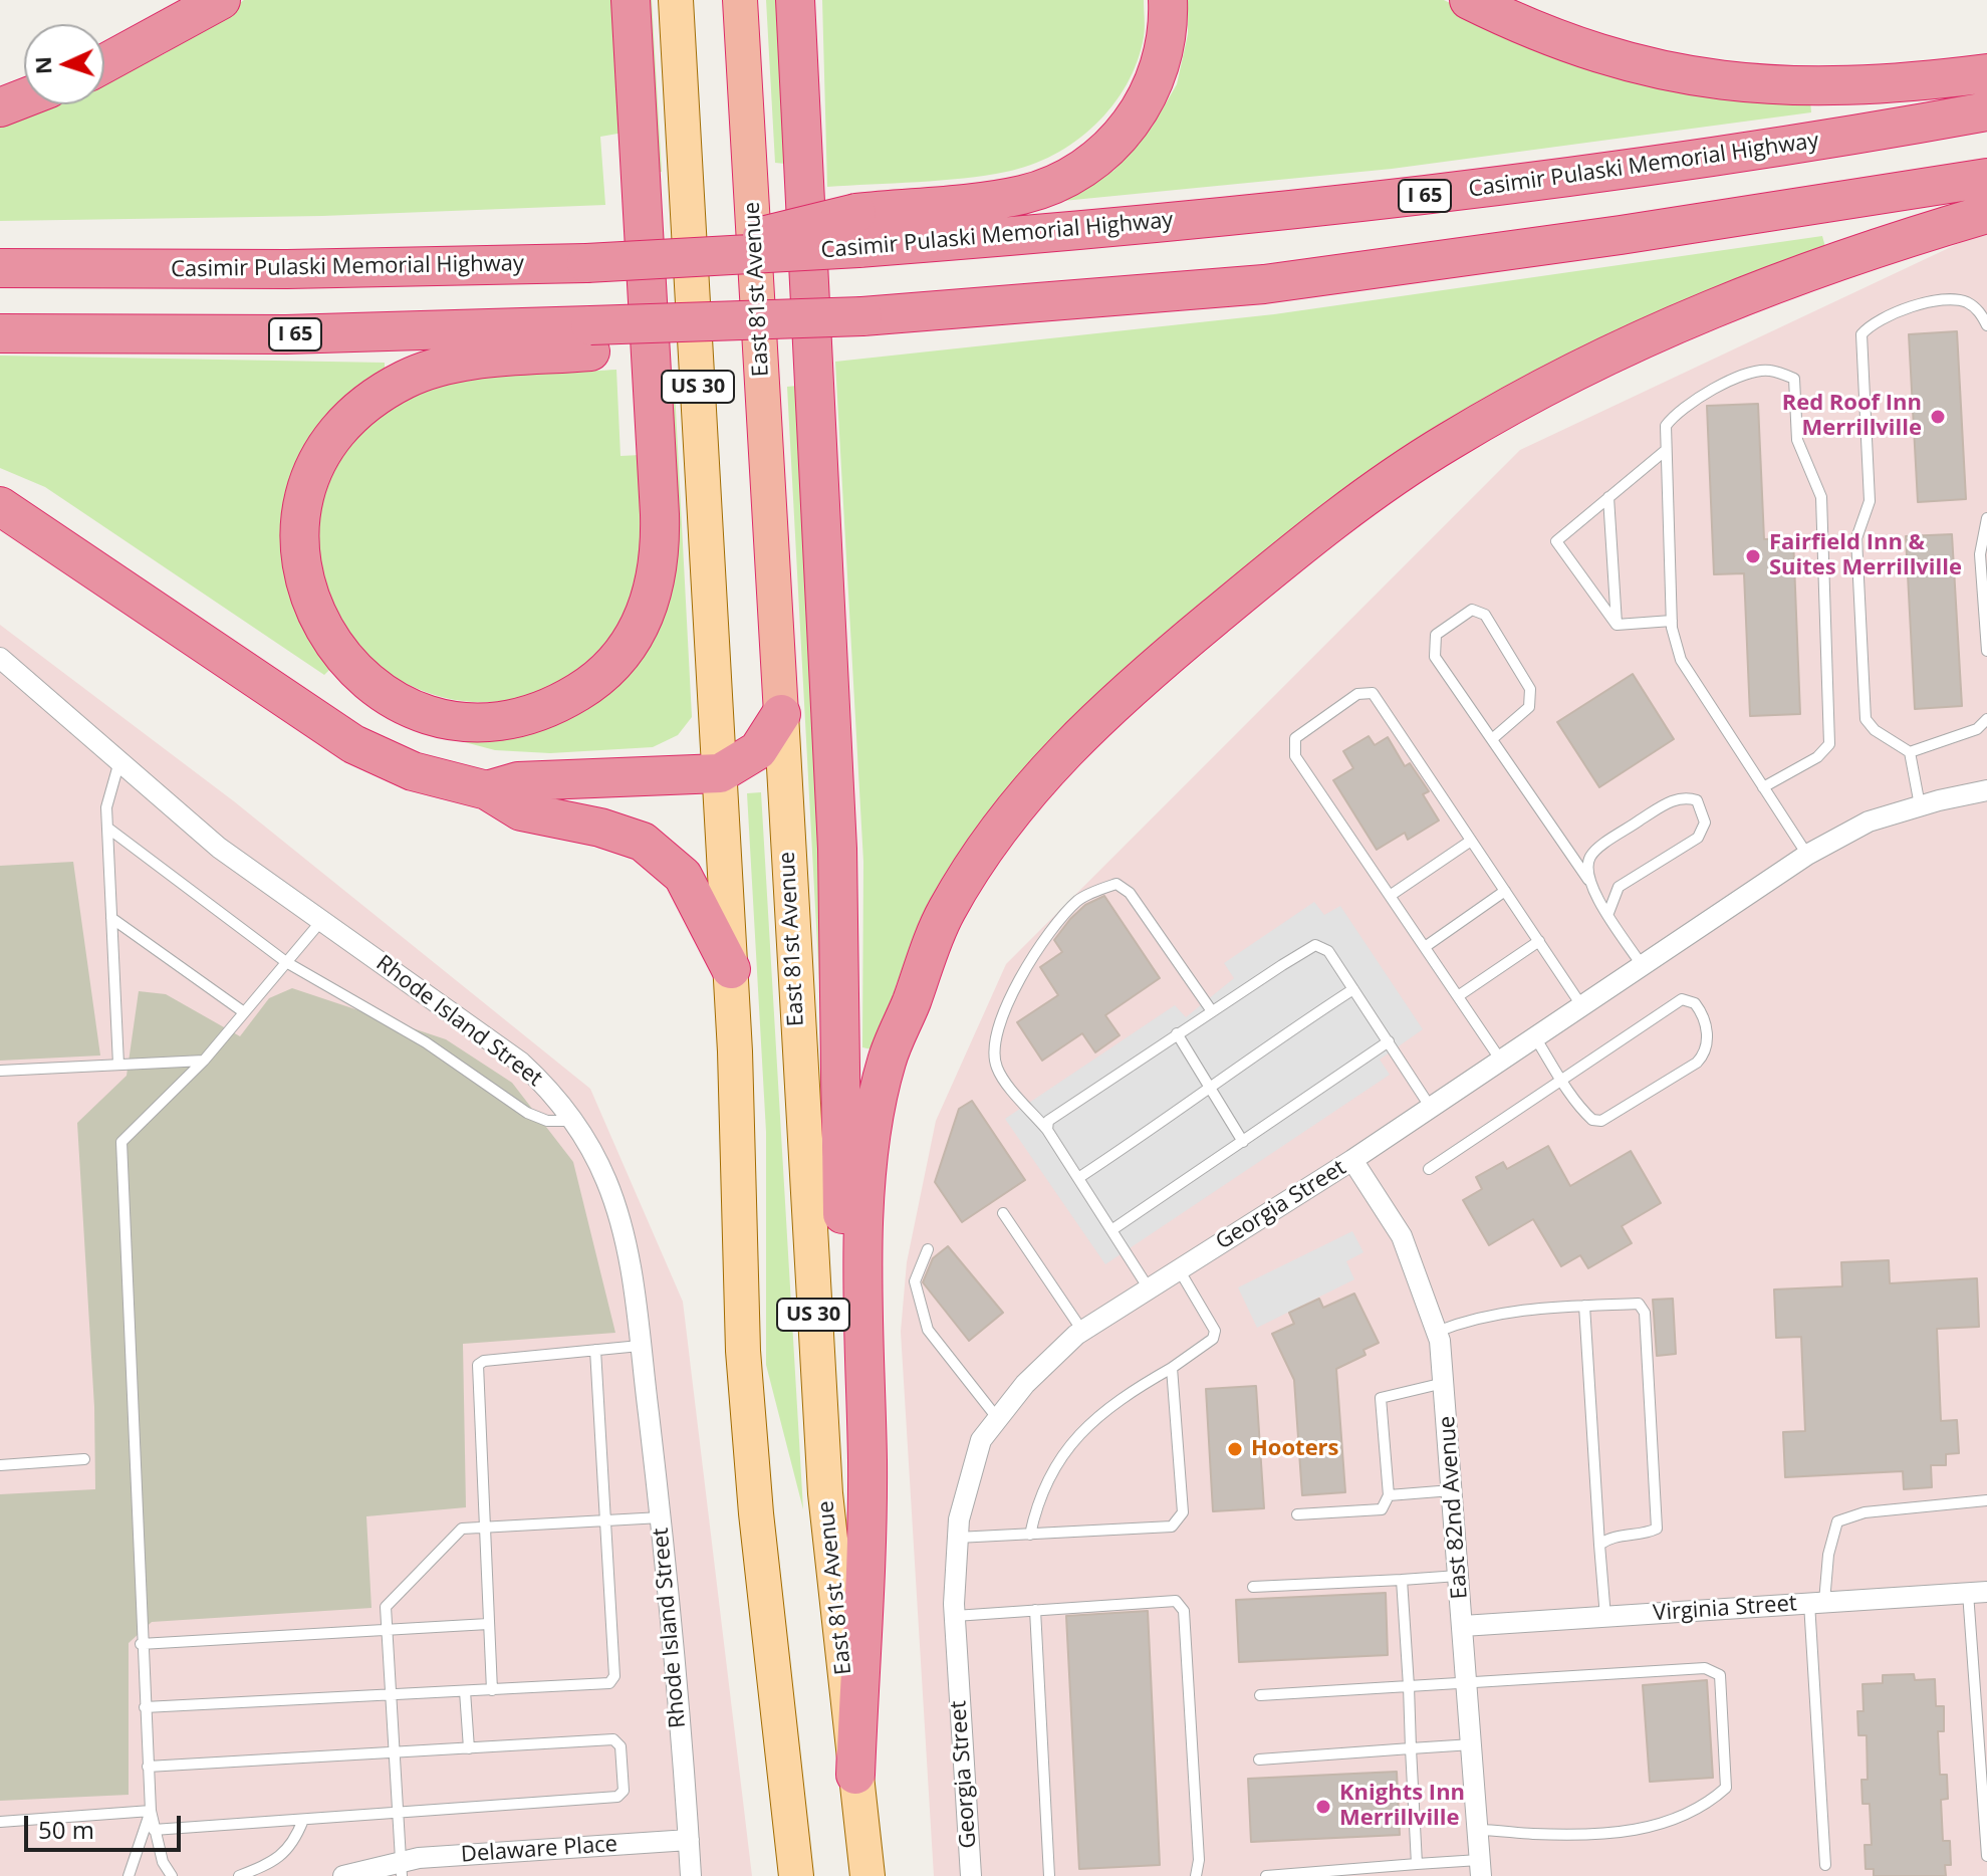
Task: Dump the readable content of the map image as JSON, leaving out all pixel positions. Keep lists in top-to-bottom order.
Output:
{
  "streets": {
    "highway": [
      "Casimir Pulaski Memorial Highway",
      "I 65",
      "East 81st Avenue",
      "US 30"
    ],
    "street": [
      "Rhode Island Street",
      "Georgia Street",
      "East 82nd Avenue",
      "Virginia Street",
      "Delaware Place"
    ]
  },
  "crossings": [
    ["Rhode Island Street", "Delaware Place"],
    ["Georgia Street", "East 82nd Avenue"],
    ["East 82nd Avenue", "Virginia Street"]
  ],
  "places": [
    "Red Roof Inn Merrillville",
    "Fairfield Inn & Suites Merrillville",
    "Hooters",
    "Knights Inn Merrillville"
  ],
  "scale_bar": "50 m",
  "north": "left"
}
